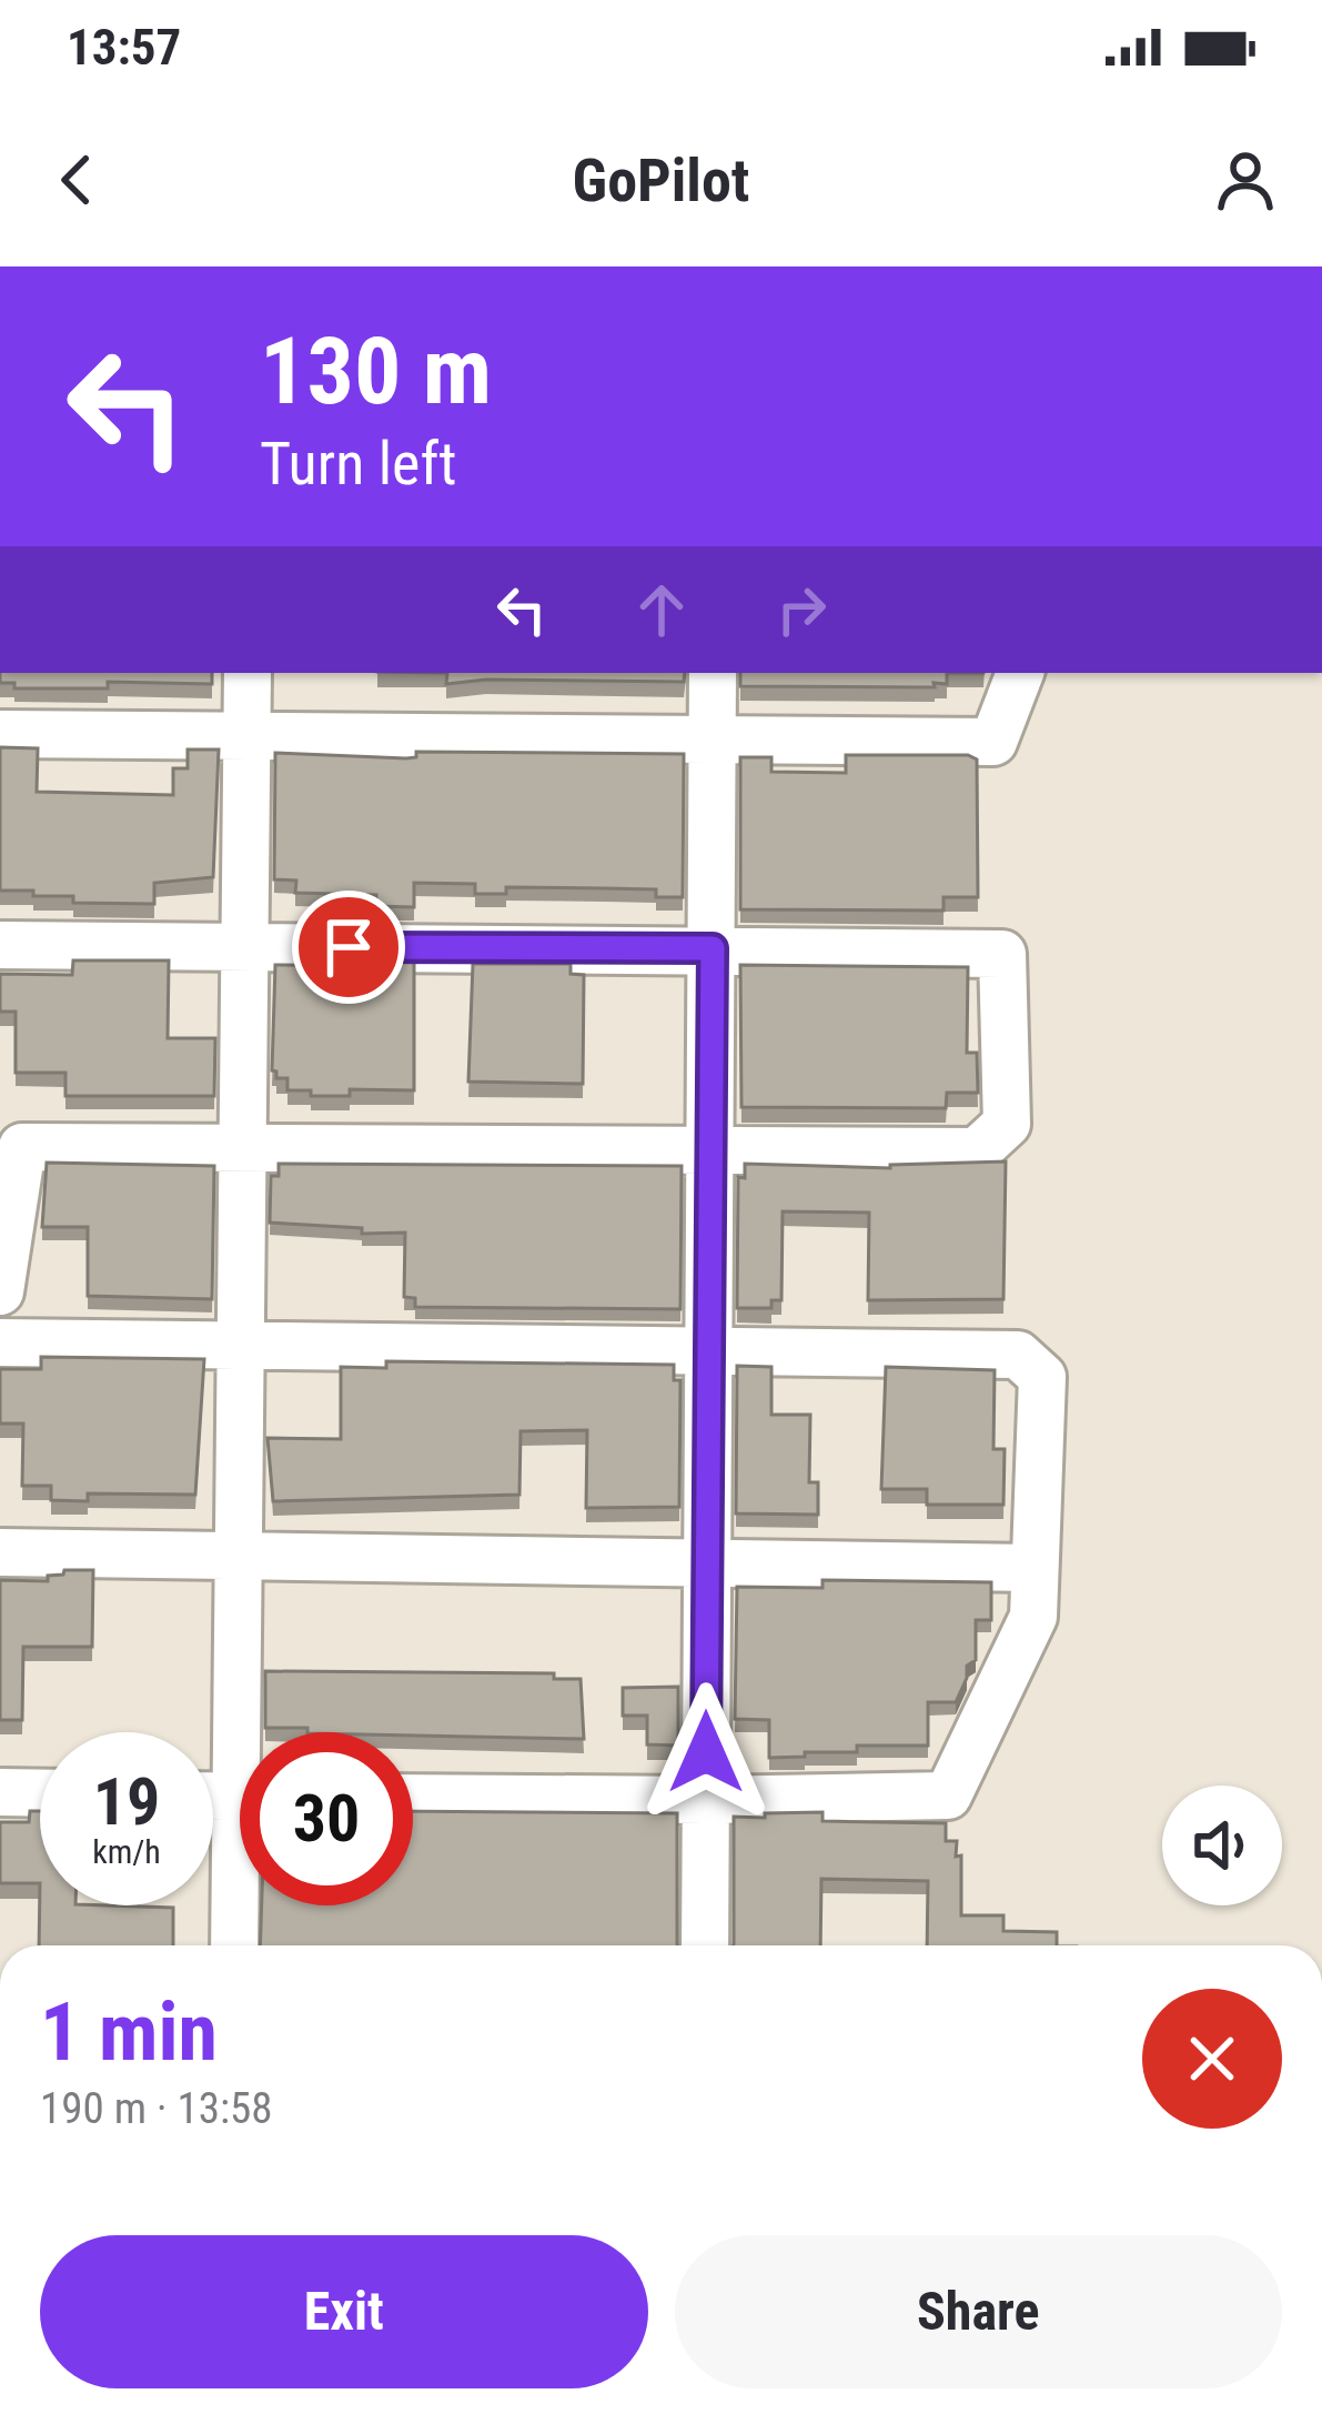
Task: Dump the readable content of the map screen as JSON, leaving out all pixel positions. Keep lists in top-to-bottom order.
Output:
{
  "page": {
    "status": "13:57",
    "header": "GoPilot",
    "turn": ["130 m", "Turn left"],
    "speed": "19 km/h",
    "limit": "30",
    "heading": ["1 min", "190 m · 13:58"],
    "buttons": ["Exit", "Share"]
  }
}
